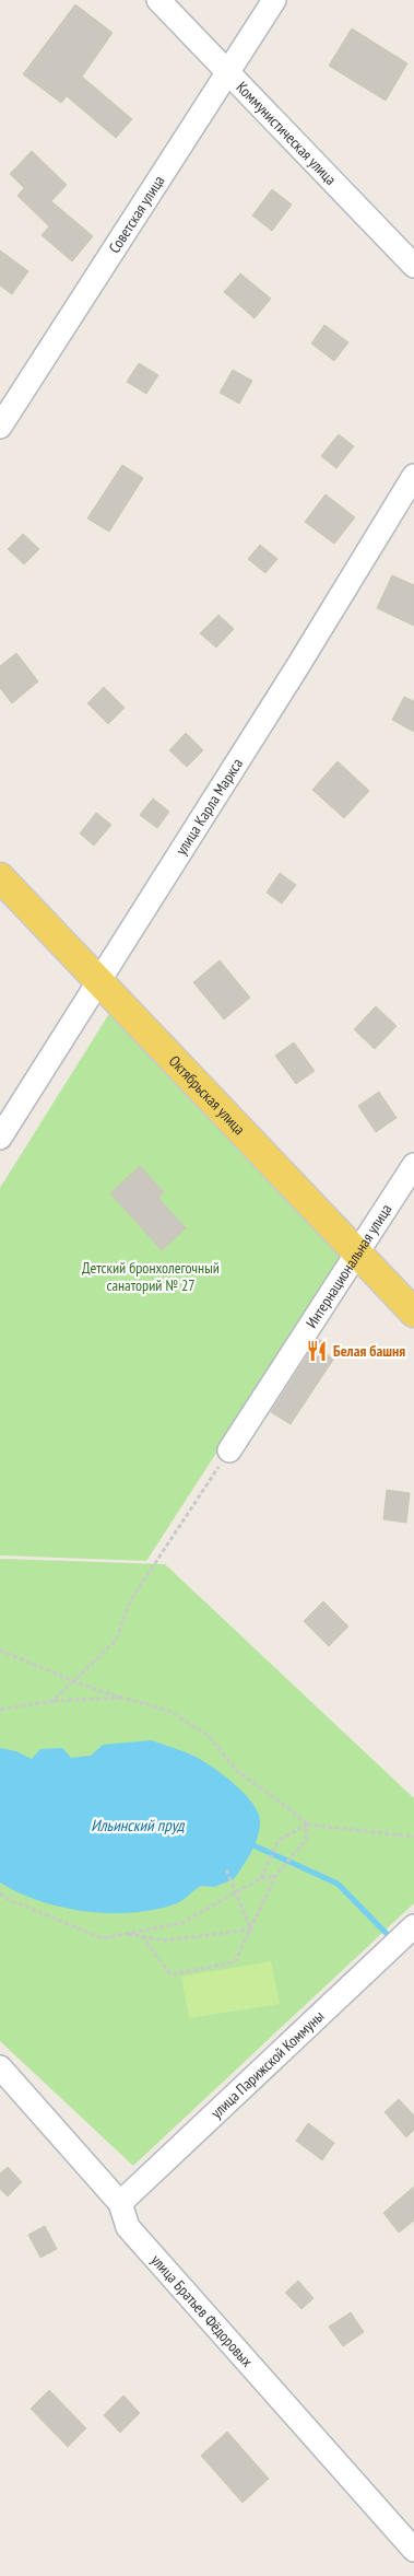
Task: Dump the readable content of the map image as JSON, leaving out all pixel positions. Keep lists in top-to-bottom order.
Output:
{
  "streets": {
    "main road": ["Октябрьская улица"],
    "street": [
      "Коммунистическая улица",
      "Советская улица",
      "улица Карла Маркса",
      "Интернациональная улица",
      "улица Парижской Коммуны",
      "улица Братьев Фёдоровых"
    ]
  },
  "crossings": [
    ["Коммунистическая улица", "Советская улица"],
    ["улица Карла Маркса", "Октябрьская улица"],
    ["Октябрьская улица", "Интернациональная улица"],
    ["улица Парижской Коммуны", "улица Братьев Фёдоровых"]
  ],
  "water": ["Ильинский пруд"],
  "parks": ["Детский бронхолегочный санаторий № 27"],
  "places": {
    "restaurant": ["Белая башня"]
  }
}
